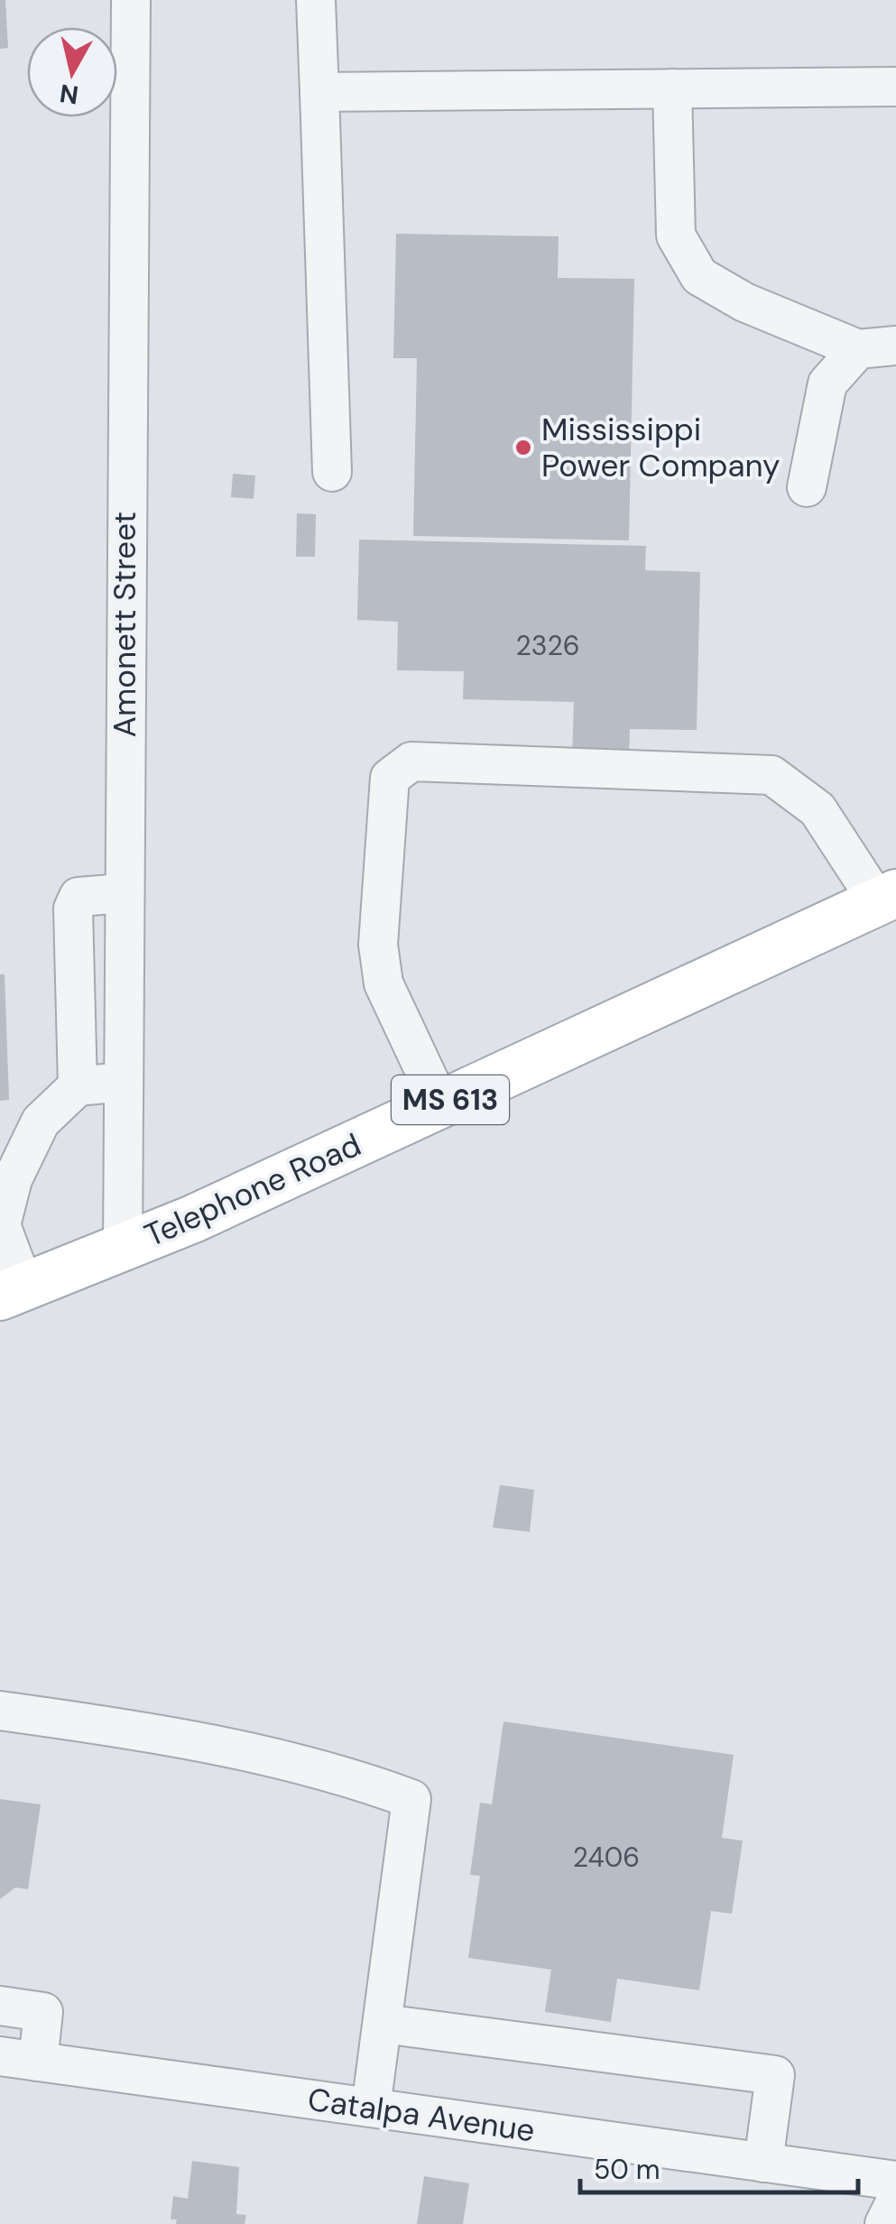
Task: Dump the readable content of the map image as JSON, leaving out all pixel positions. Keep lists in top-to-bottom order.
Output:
{
  "streets": {
    "main road": ["MS 613", "Telephone Road"],
    "street": ["Amonett Street", "Catalpa Avenue"]
  },
  "crossings": [
    ["Amonett Street", "Telephone Road"]
  ],
  "places": ["Mississippi Power Company"],
  "house_numbers": ["2326", "2406"],
  "scale_bar": "50 m",
  "north": "bottom"
}
